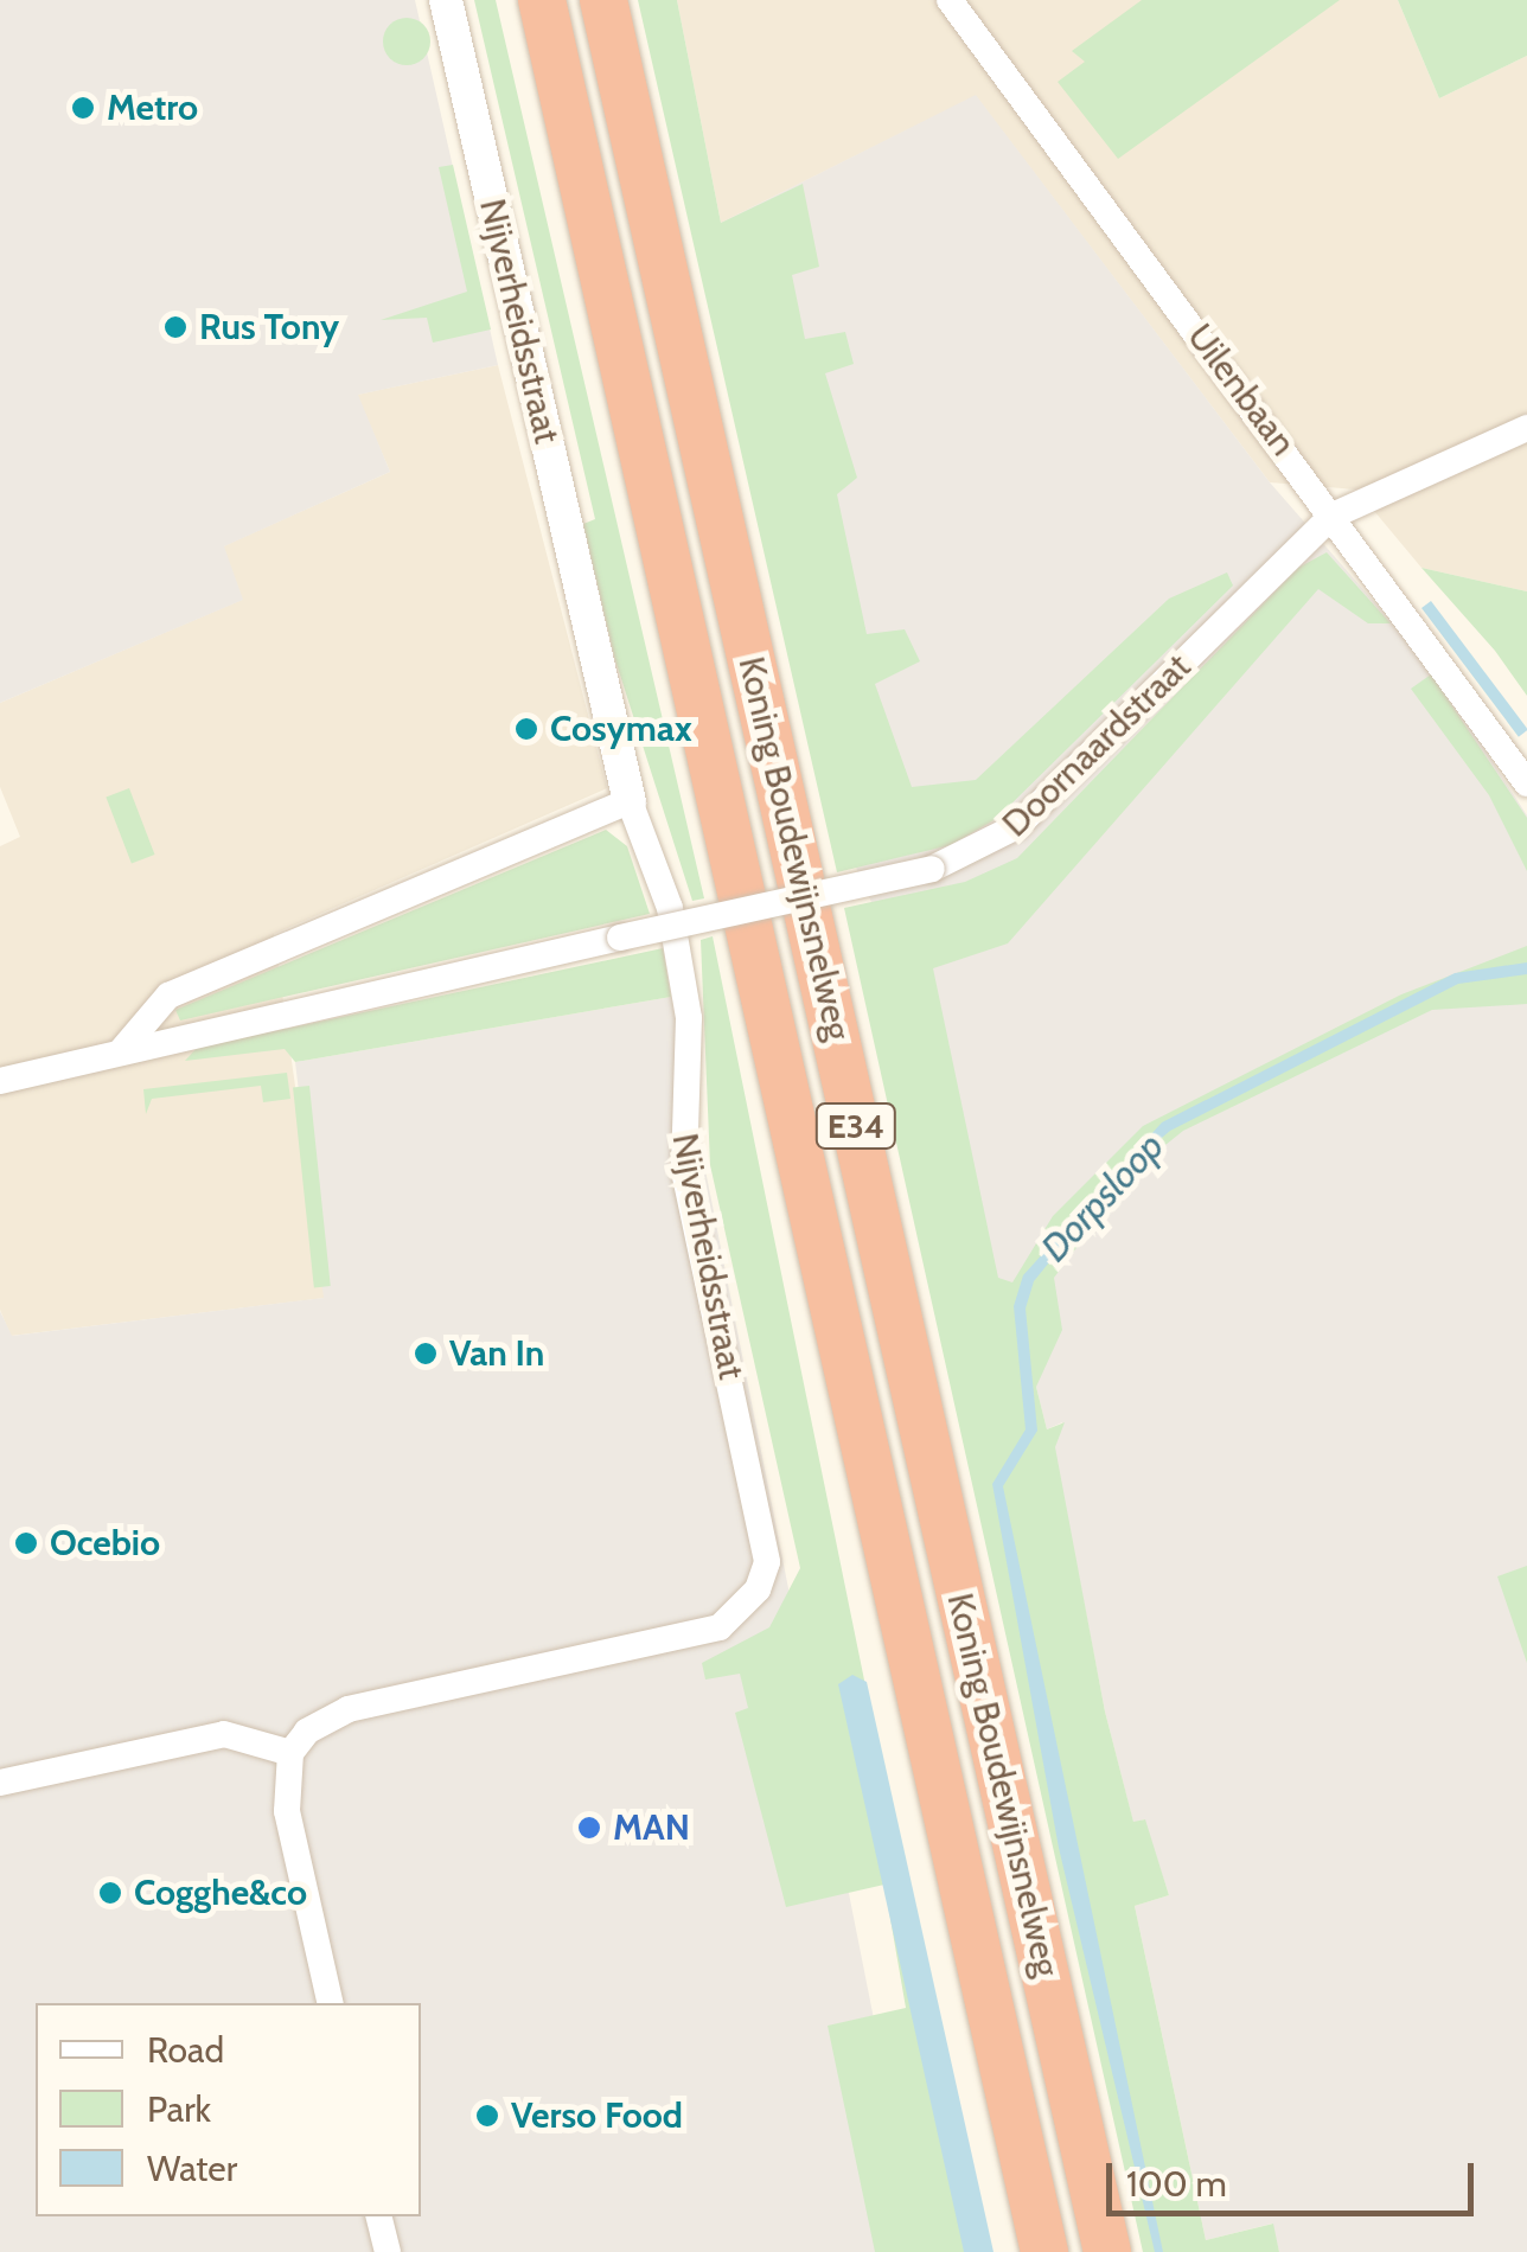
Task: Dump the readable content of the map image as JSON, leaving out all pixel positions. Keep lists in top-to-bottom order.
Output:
{
  "streets": {
    "highway": ["Koning Boudewijnsnelweg", "E34"],
    "street": ["Nijverheidsstraat", "Uilenbaan", "Doornaardstraat"]
  },
  "crossings": [
    ["Uilenbaan", "Doornaardstraat"]
  ],
  "water": ["Dorpsloop"],
  "places": [
    "Metro",
    "Rus Tony",
    "Cosymax",
    "Van In",
    "Ocebio",
    "MAN",
    "Cogghe&co",
    "Verso Food"
  ],
  "legend": ["Road", "Park", "Water"],
  "scale_bar": "100 m"
}
